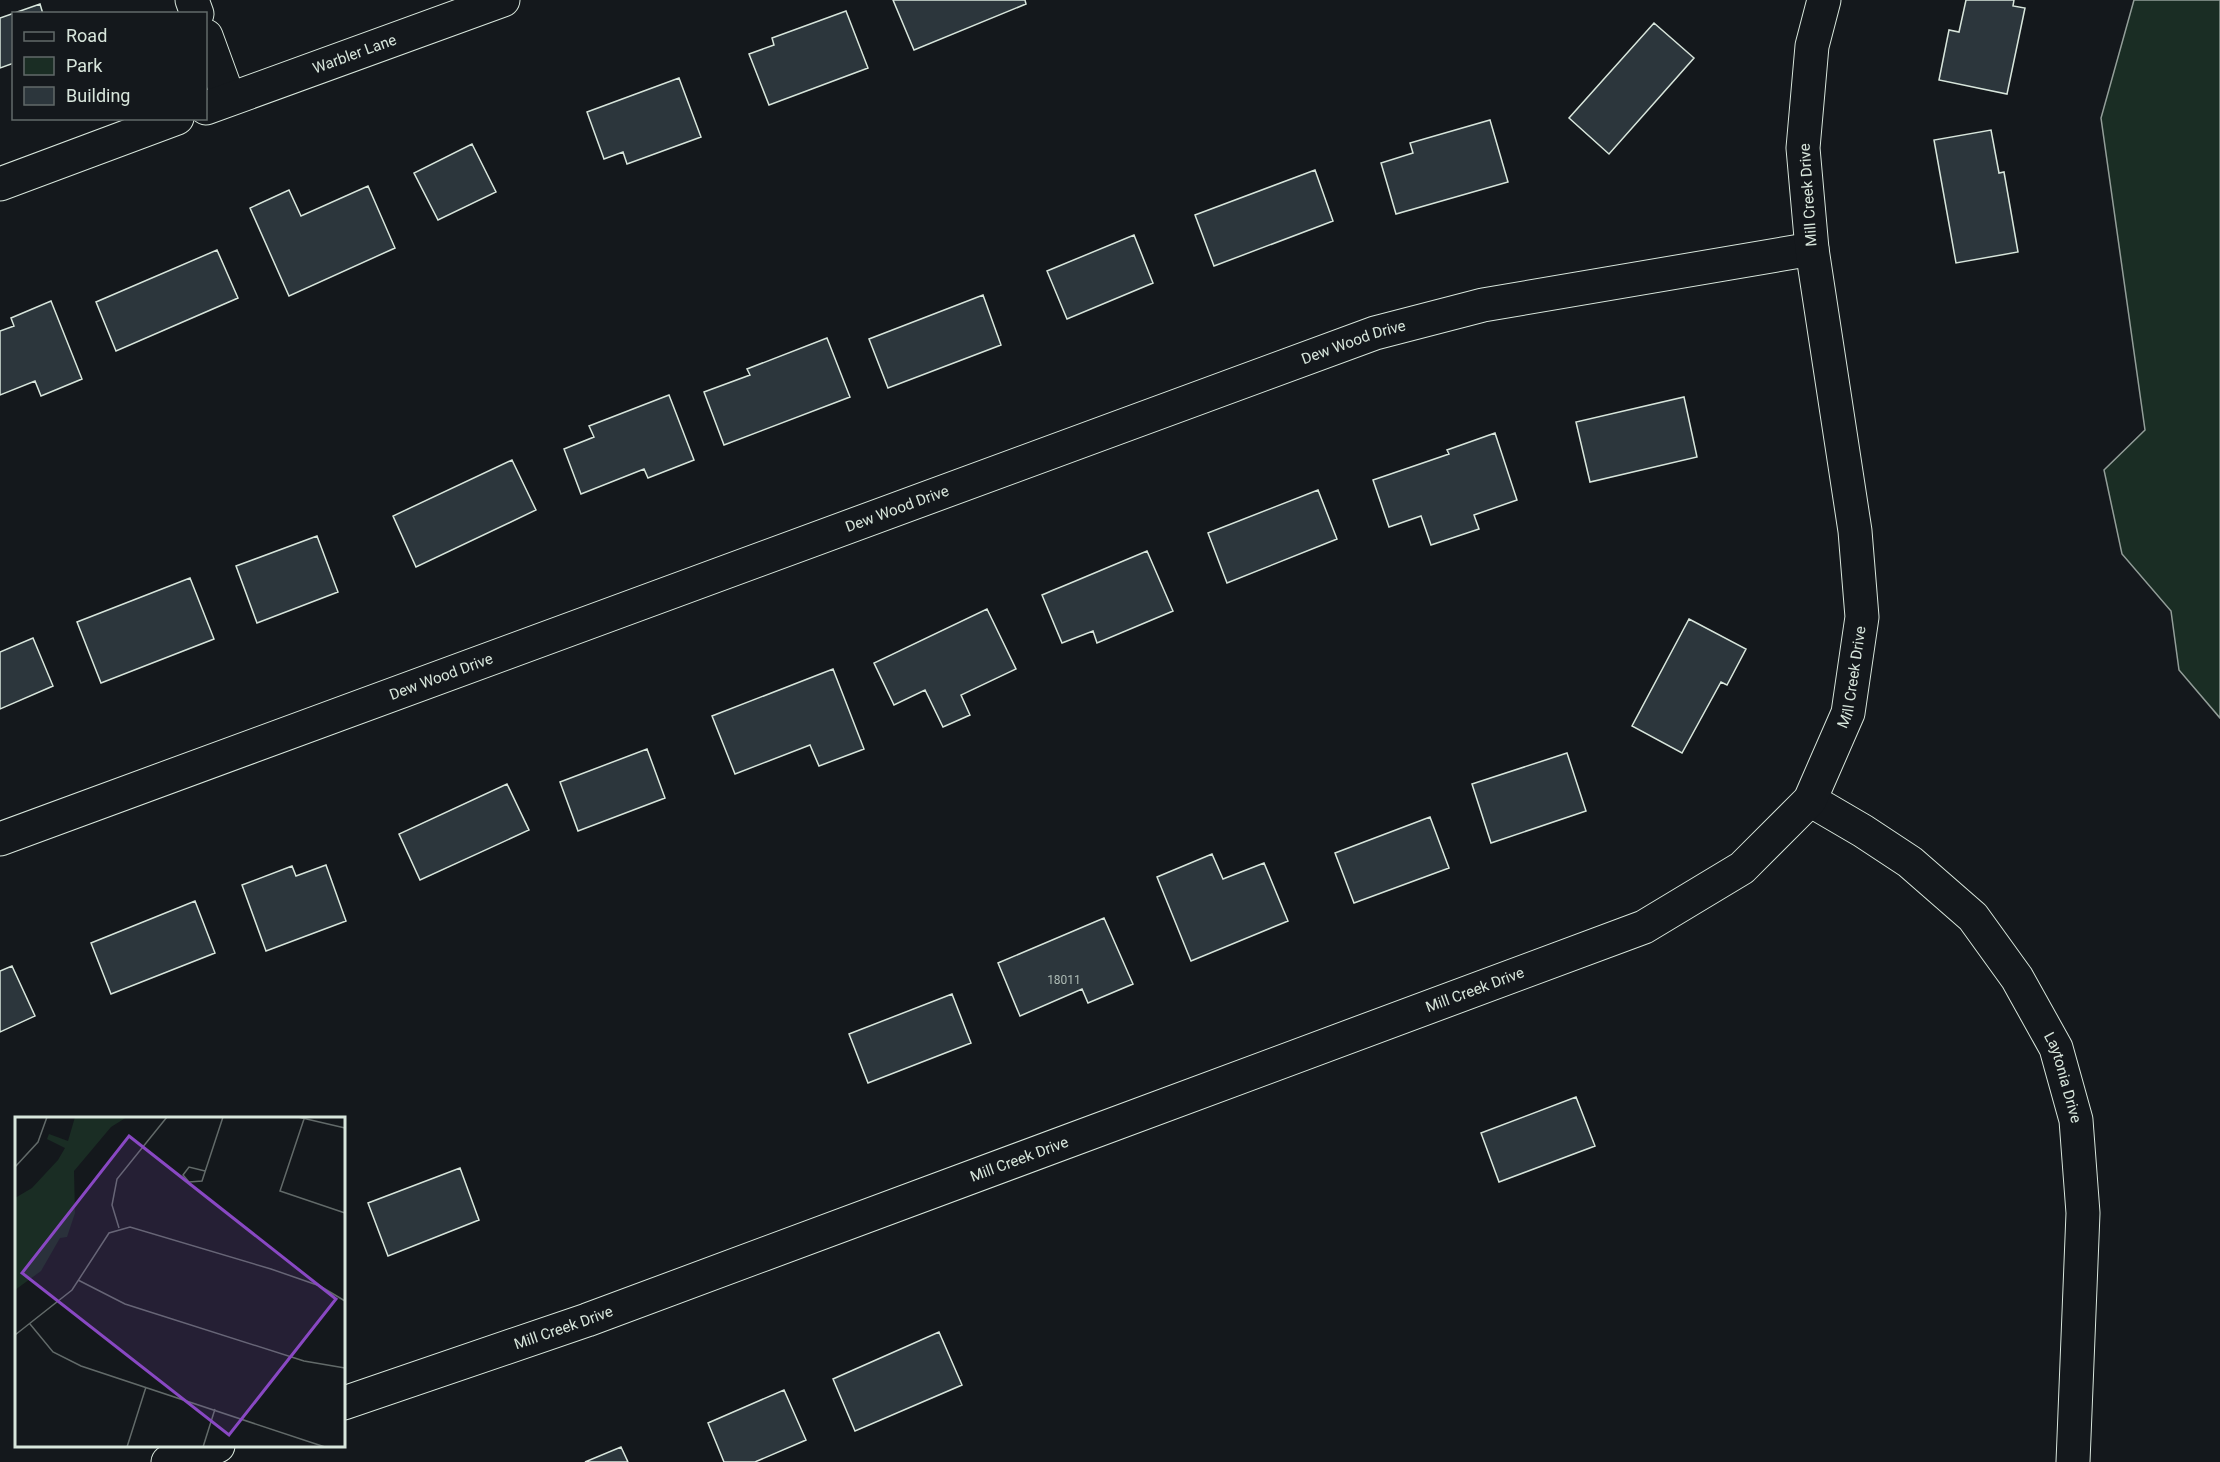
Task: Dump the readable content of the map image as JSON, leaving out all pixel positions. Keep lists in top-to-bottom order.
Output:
{
  "streets": {
    "street": [
      "Warbler Lane",
      "Mill Creek Drive",
      "Dew Wood Drive",
      "Laytonia Drive"
    ]
  },
  "crossings": [
    ["Mill Creek Drive", "Dew Wood Drive"],
    ["Mill Creek Drive", "Laytonia Drive"]
  ],
  "house_numbers": ["18011"],
  "legend": ["Road", "Park", "Building"]
}
